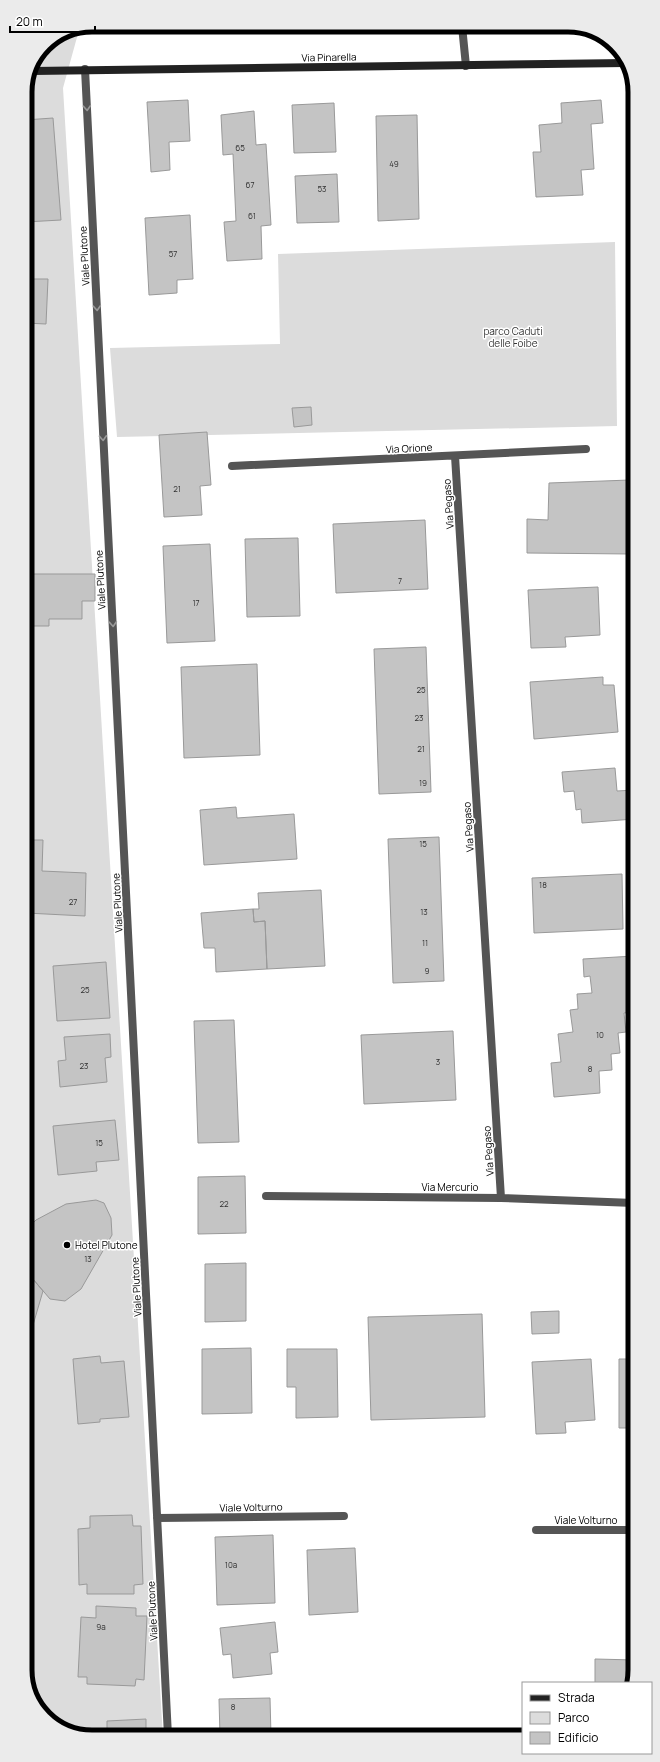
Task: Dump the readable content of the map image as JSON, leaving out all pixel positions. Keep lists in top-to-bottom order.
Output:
{
  "streets": {
    "street": [
      "Via Pinarella",
      "Viale Plutone",
      "Via Orione",
      "Via Pegaso",
      "Via Mercurio",
      "Viale Volturno"
    ]
  },
  "crossings": [
    ["Via Pinarella", "Viale Plutone"],
    ["Viale Plutone", "Viale Volturno"],
    ["Via Orione", "Via Pegaso"],
    ["Via Pegaso", "Via Mercurio"]
  ],
  "one_way": ["Viale Plutone"],
  "parks": ["parco Caduti delle Foibe"],
  "places": ["Hotel Plutone"],
  "house_numbers": [
    "65",
    "49",
    "67",
    "53",
    "61",
    "57",
    "21",
    "7",
    "17",
    "25",
    "23",
    "21",
    "19",
    "15",
    "18",
    "27",
    "13",
    "11",
    "9",
    "25",
    "10",
    "3",
    "23",
    "8",
    "15",
    "22",
    "13",
    "10a",
    "9a",
    "8"
  ],
  "legend": ["Strada", "Parco", "Edificio"],
  "scale_bar": "20 m"
}
